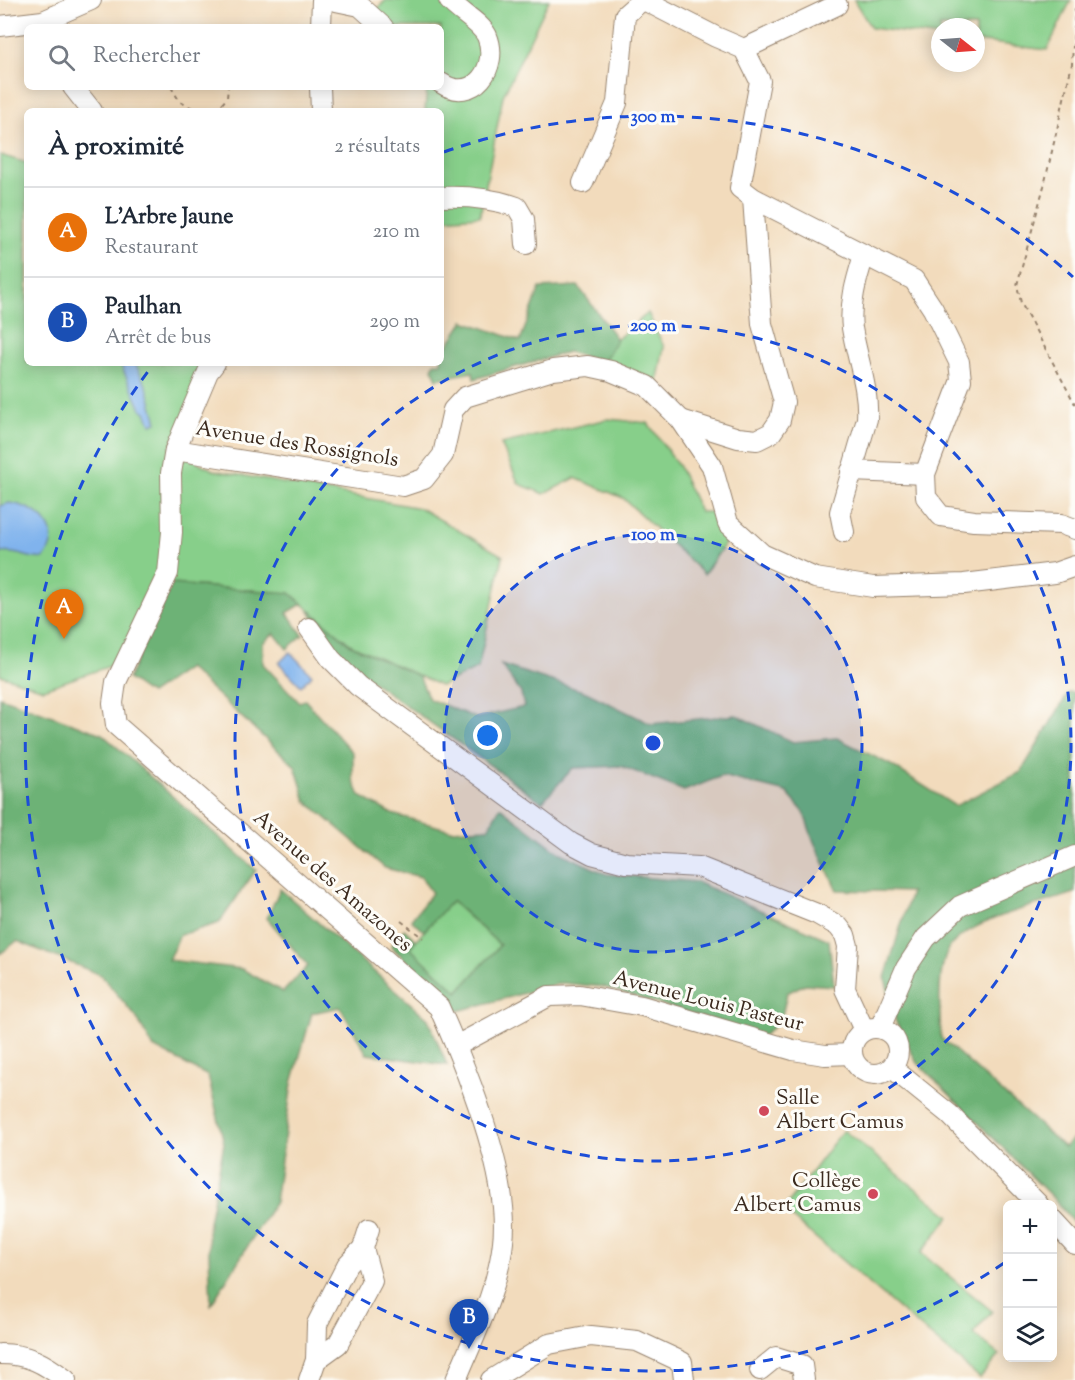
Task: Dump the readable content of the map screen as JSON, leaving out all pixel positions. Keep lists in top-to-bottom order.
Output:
{
  "streets": {
    "street": ["Avenue des Rossignols", "Avenue des Amazones", "Avenue Louis Pasteur"]
  },
  "crossings": [
    ["Avenue des Rossignols", "Avenue des Amazones"],
    ["Avenue des Amazones", "Avenue Louis Pasteur"]
  ],
  "places": ["Salle Albert Camus", "Collège Albert Camus"],
  "north": "right",
  "page": {
    "search": "Rechercher",
    "heading": ["À proximité", "2 résultats"],
    "list": [
      {
        "mark": "A",
        "name": "L'Arbre Jaune",
        "note": "Restaurant",
        "value": "210 m"
      },
      {
        "mark": "B",
        "name": "Paulhan",
        "note": "Arrêt de bus",
        "value": "290 m"
      }
    ],
    "pins": ["A", "B"],
    "map_buttons": ["+", "−"]
  },
  "rings": ["300 m", "200 m", "100 m"]
}
